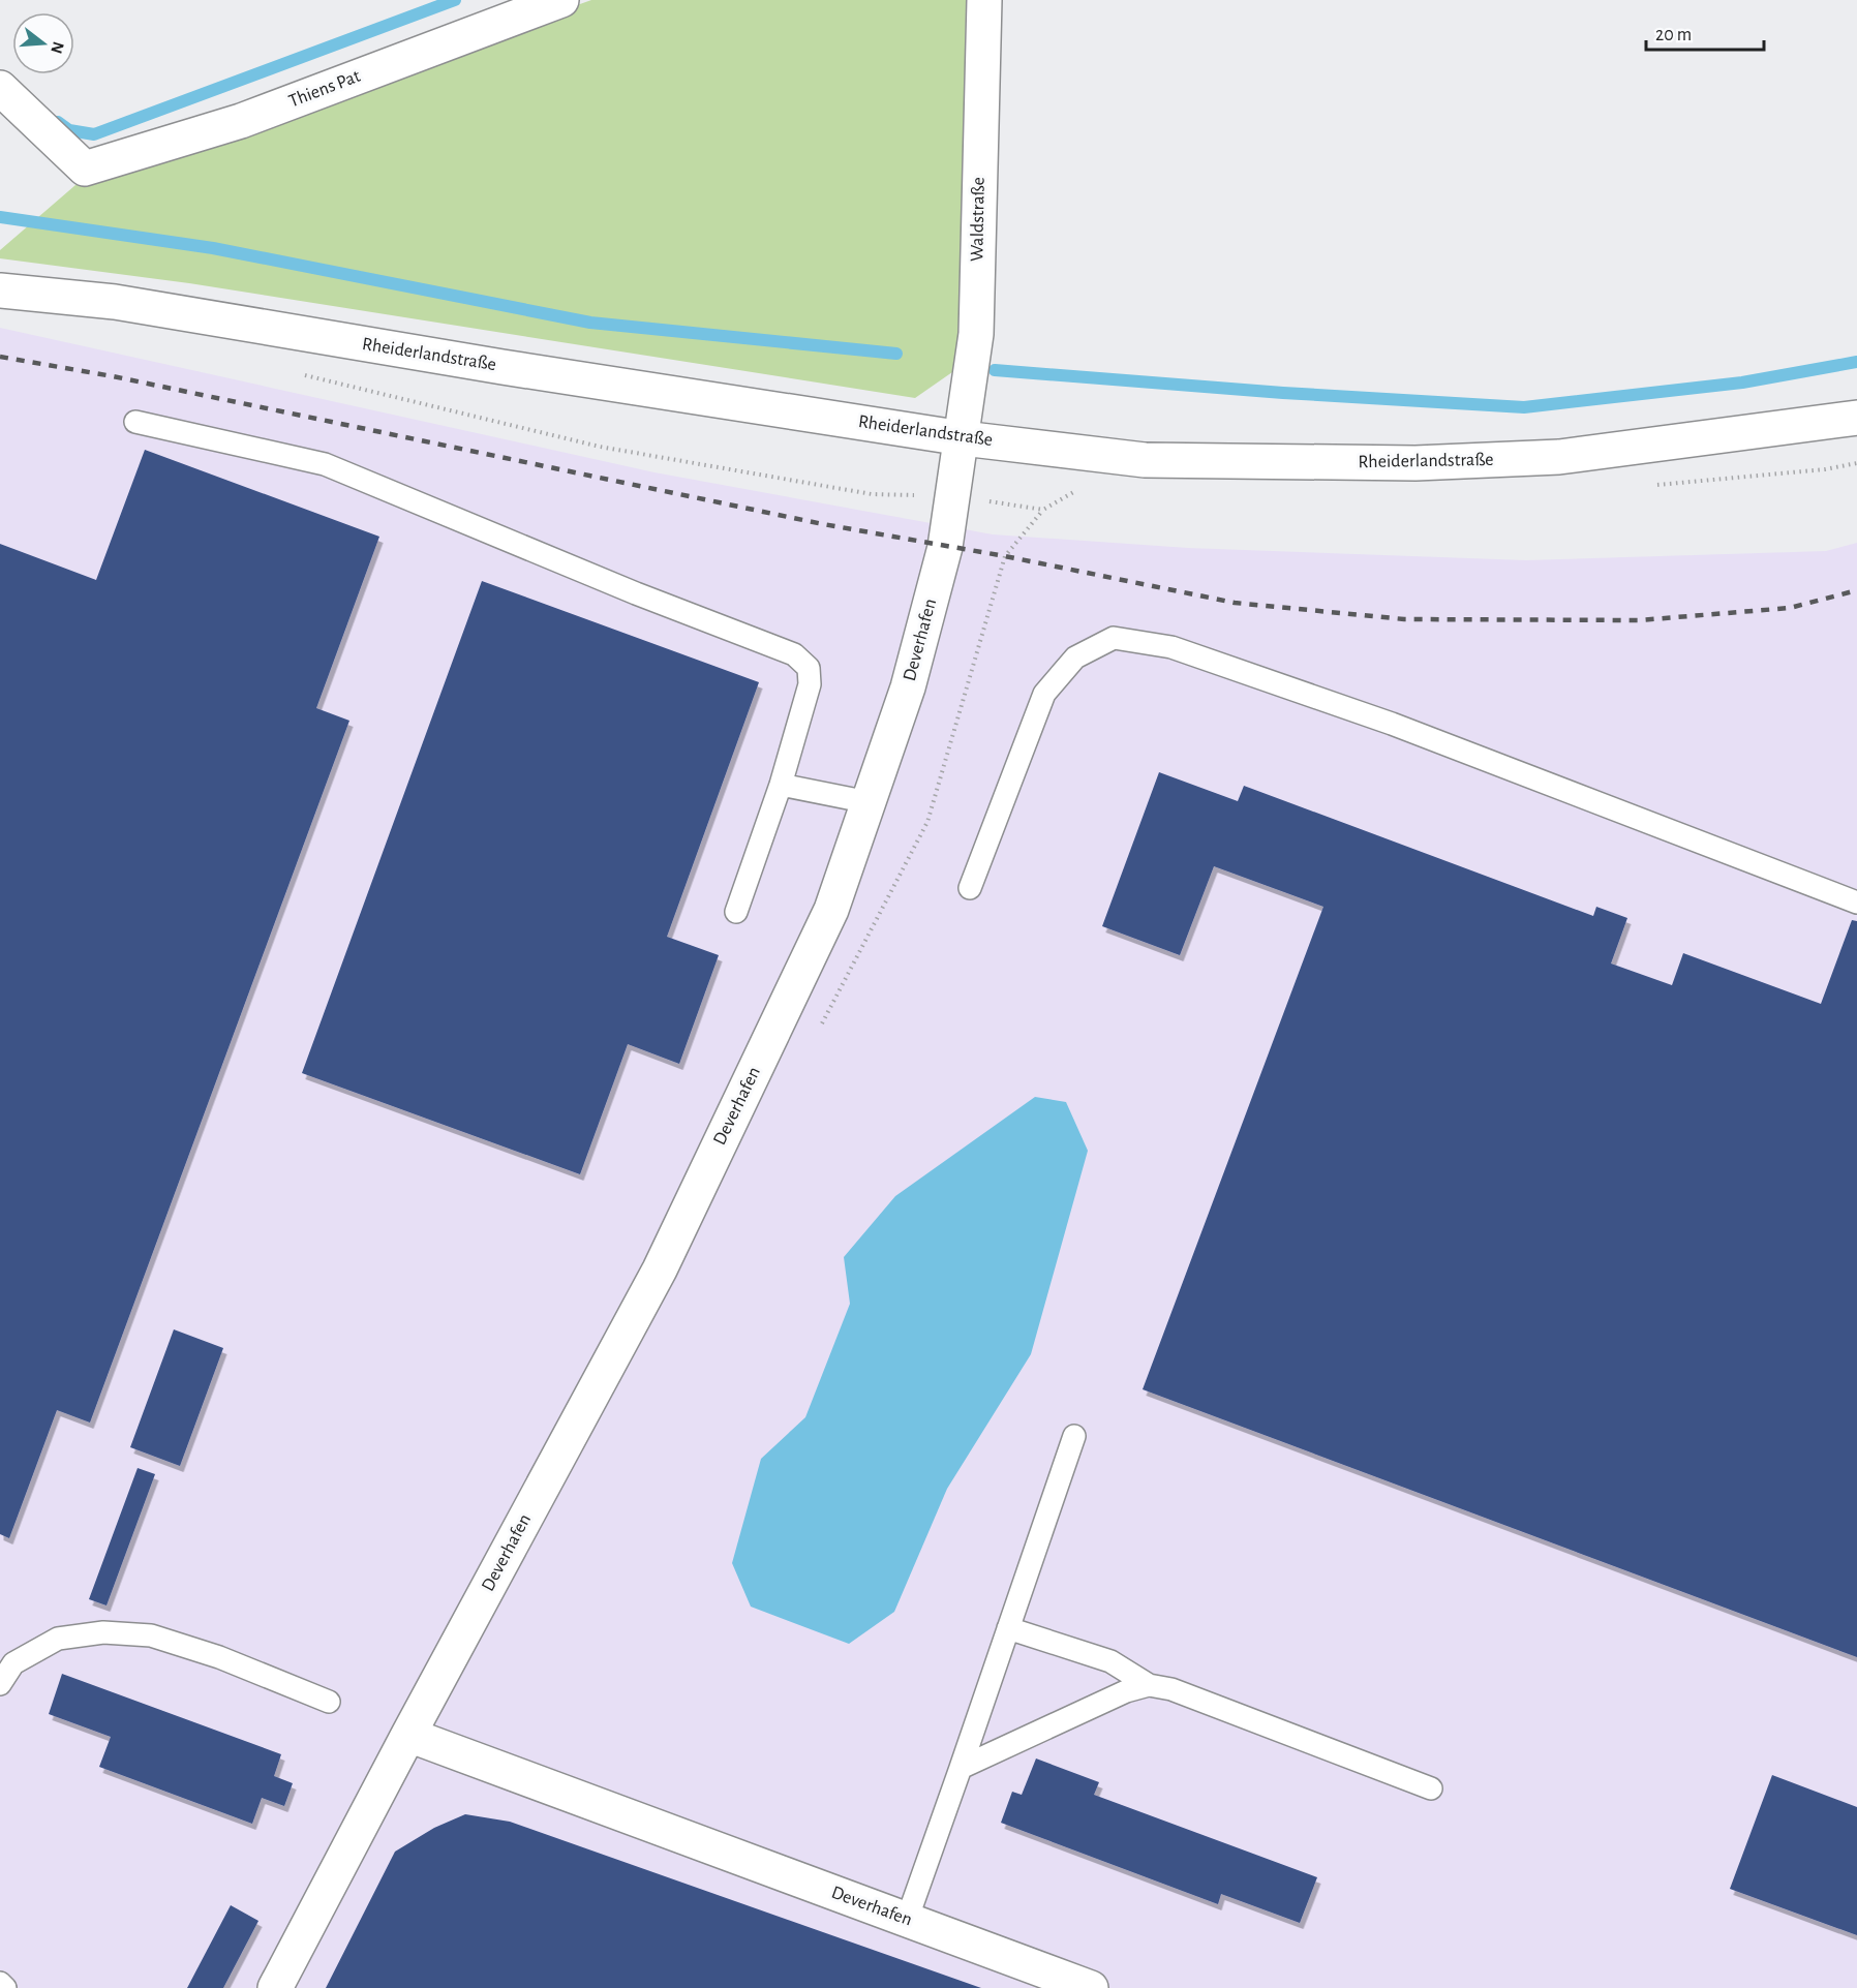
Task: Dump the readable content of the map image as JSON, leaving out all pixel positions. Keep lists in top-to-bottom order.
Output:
{
  "streets": {
    "street": [
      "Thiens Pat",
      "Waldstraße",
      "Rheiderlandstraße",
      "Deverhafen"
    ]
  },
  "crossings": [
    ["Waldstraße", "Rheiderlandstraße"],
    ["Waldstraße", "Deverhafen"],
    ["Rheiderlandstraße", "Deverhafen"]
  ],
  "scale_bar": "20 m",
  "north": "right"
}
